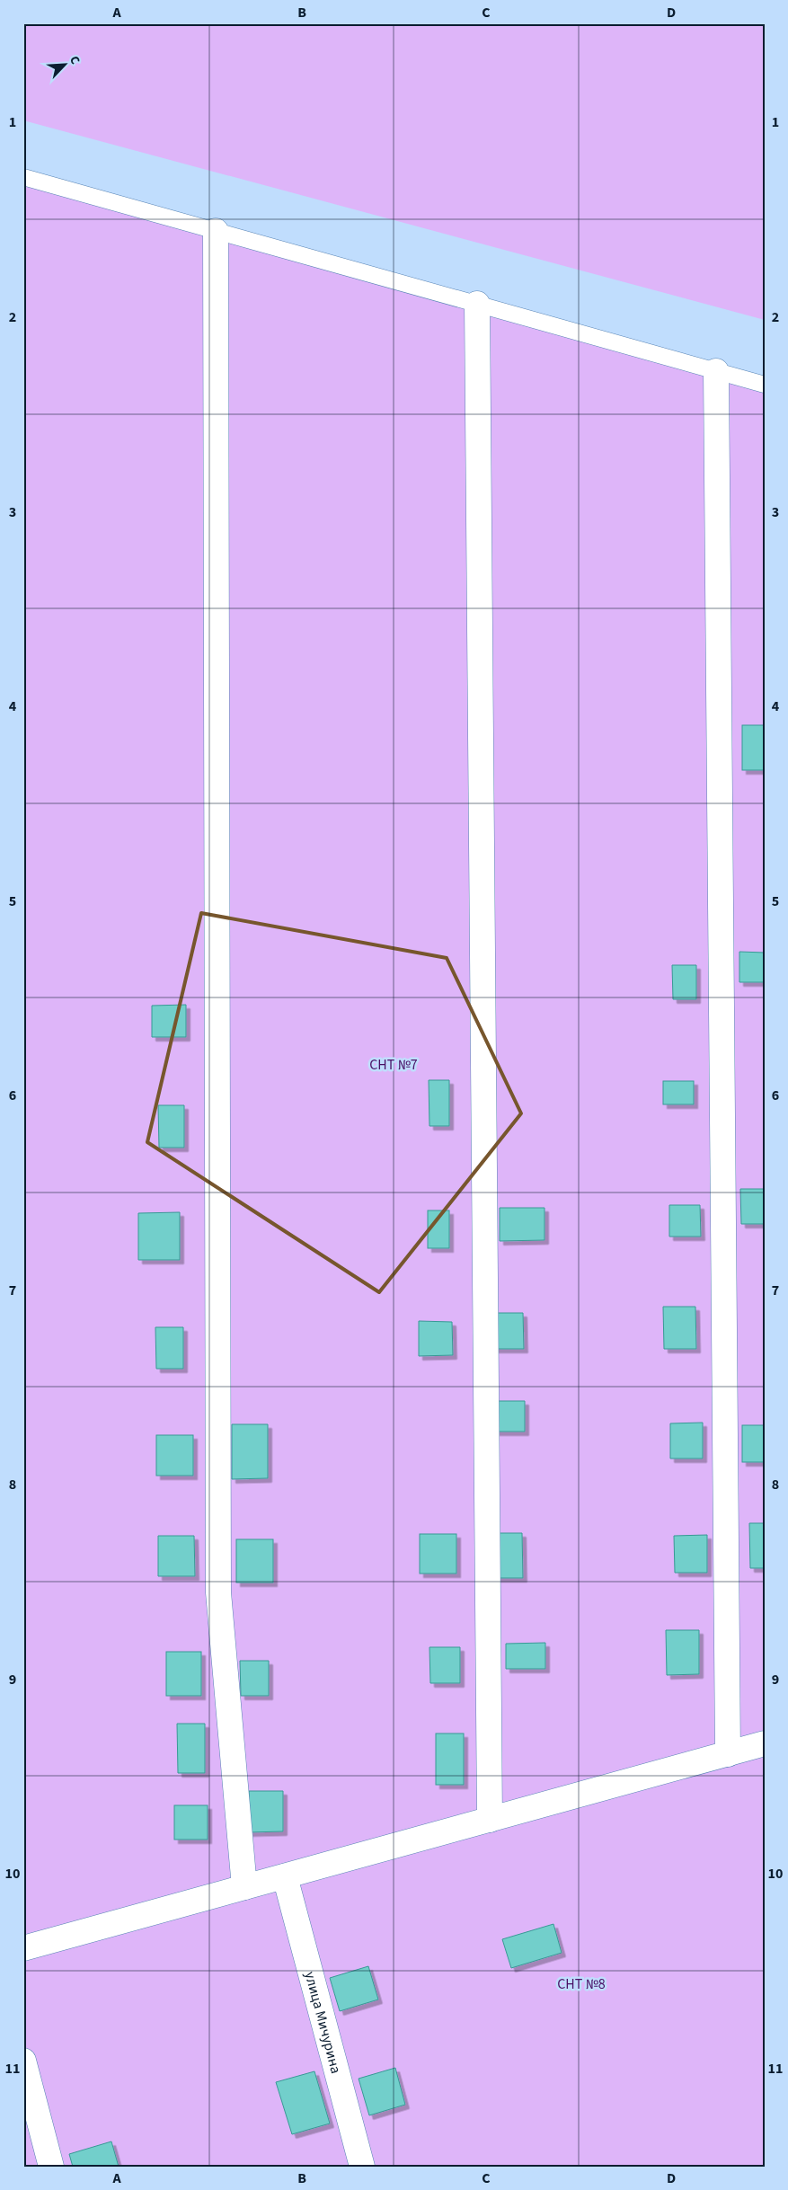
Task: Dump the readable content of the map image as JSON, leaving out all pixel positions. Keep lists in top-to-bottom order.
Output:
{
  "streets": {
    "street": ["улица Мичурина"]
  },
  "parks": ["СНТ №7", "СНТ №8"],
  "north": "top right",
  "grid": {
    "columns": [
      "A",
      "B",
      "C",
      "D"
    ],
    "rows": [
      "1",
      "2",
      "3",
      "4",
      "5",
      "6",
      "7",
      "8",
      "9",
      "10",
      "11"
    ]
  }
}
